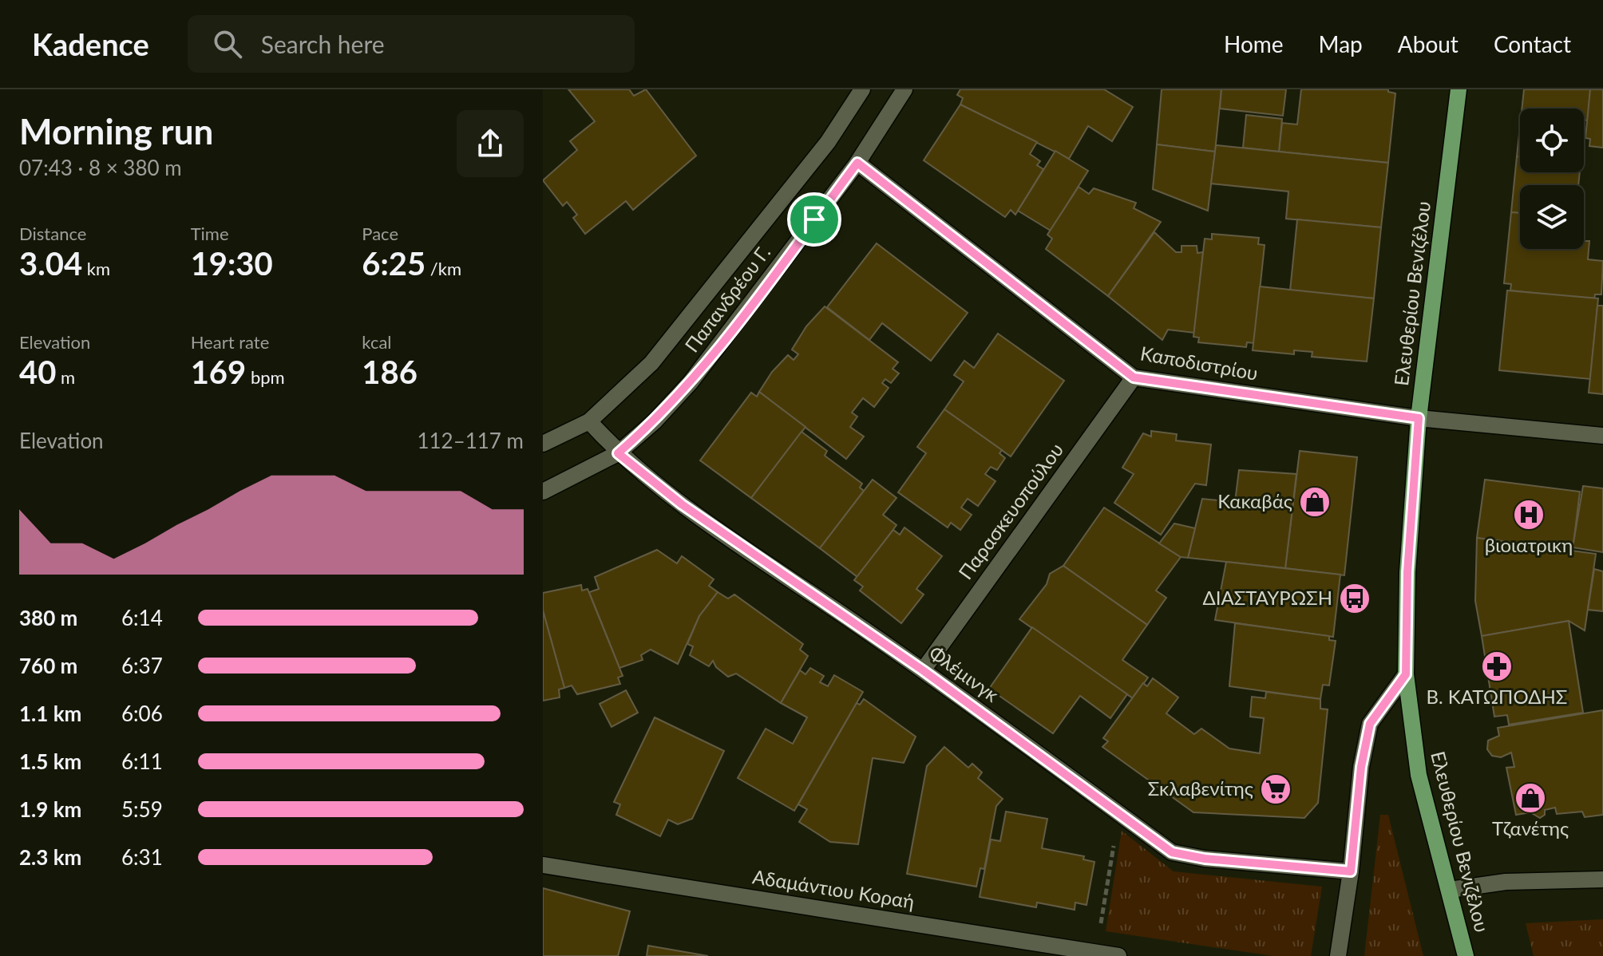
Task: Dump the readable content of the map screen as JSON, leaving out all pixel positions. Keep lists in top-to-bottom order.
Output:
{
  "streets": {
    "main road": ["Ελευθερίου Βενιζέλου"],
    "street": [
      "Παπανδρέου Γ.",
      "Καποδιστρίου",
      "Παρασκευοπούλου",
      "Φλέμινγκ",
      "Αδαμάντιου Κοραή"
    ]
  },
  "crossings": [
    ["Ελευθερίου Βενιζέλου", "Καποδιστρίου"],
    ["Παπανδρέου Γ.", "Καποδιστρίου"],
    ["Παπανδρέου Γ.", "Φλέμινγκ"],
    ["Καποδιστρίου", "Παρασκευοπούλου"],
    ["Παρασκευοπούλου", "Φλέμινγκ"]
  ],
  "places": {
    "shop": ["Κακαβάς", "Τζανέτης"],
    "hospital": ["βιοιατρικη"],
    "bus stop": ["ΔΙΑΣΤΑΥΡΩΣΗ"],
    "pharmacy": ["Β. ΚΑΤΩΠΟΔΗΣ"],
    "supermarket": ["Σκλαβενίτης"]
  },
  "page": {
    "header": "Kadence",
    "search": "Search here",
    "nav": [
      "Home",
      "Map",
      "About",
      "Contact"
    ],
    "heading": ["Morning run", "07:43 · 8 × 380 m"],
    "stats": [
      ["Distance", "3.04 km"],
      ["Time", "19:30"],
      ["Pace", "6:25 /km"],
      ["Elevation", "40 m"],
      ["Heart rate", "169 bpm"],
      ["kcal", "186"]
    ],
    "chart": ["Elevation", "112–117 m"],
    "list": [
      {
        "name": "380 m",
        "note": "6:14"
      },
      {
        "name": "760 m",
        "note": "6:37"
      },
      {
        "name": "1.1 km",
        "note": "6:06"
      },
      {
        "name": "1.5 km",
        "note": "6:11"
      },
      {
        "name": "1.9 km",
        "note": "5:59"
      },
      {
        "name": "2.3 km",
        "note": "6:31"
      }
    ]
  }
}
